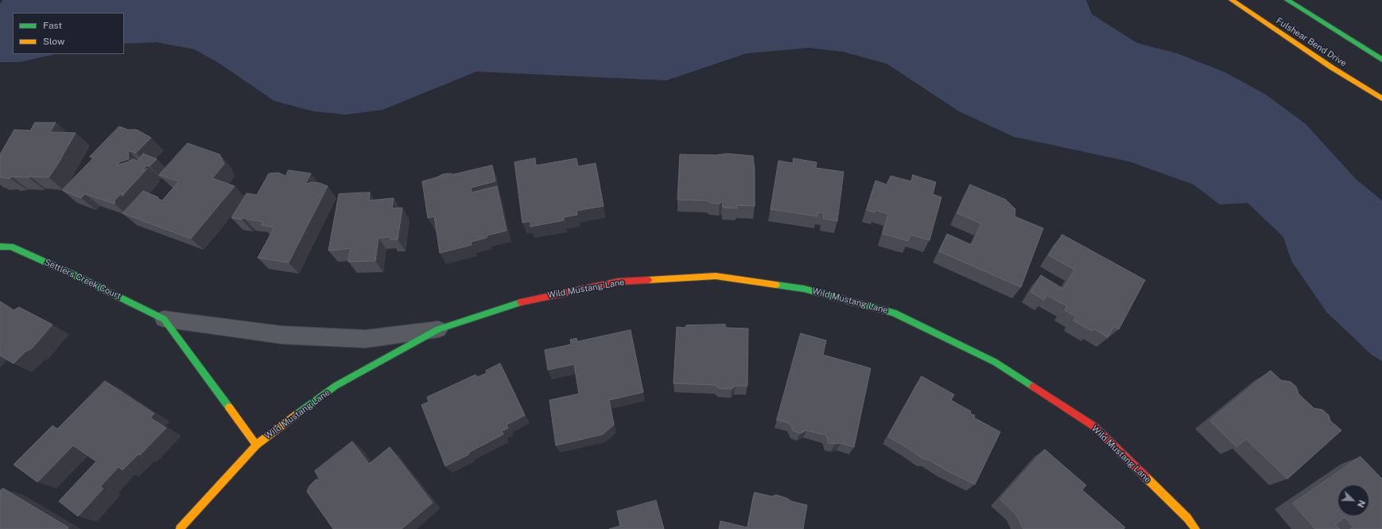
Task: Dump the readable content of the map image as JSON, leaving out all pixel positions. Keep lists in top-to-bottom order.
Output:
{
  "streets": {
    "street": ["Fulshear Bend Drive", "Settlers Creek Court", "Wild Mustang Lane"]
  },
  "crossings": [
    ["Settlers Creek Court", "Wild Mustang Lane"]
  ],
  "legend": ["Fast", "Slow"],
  "north": "bottom right"
}
